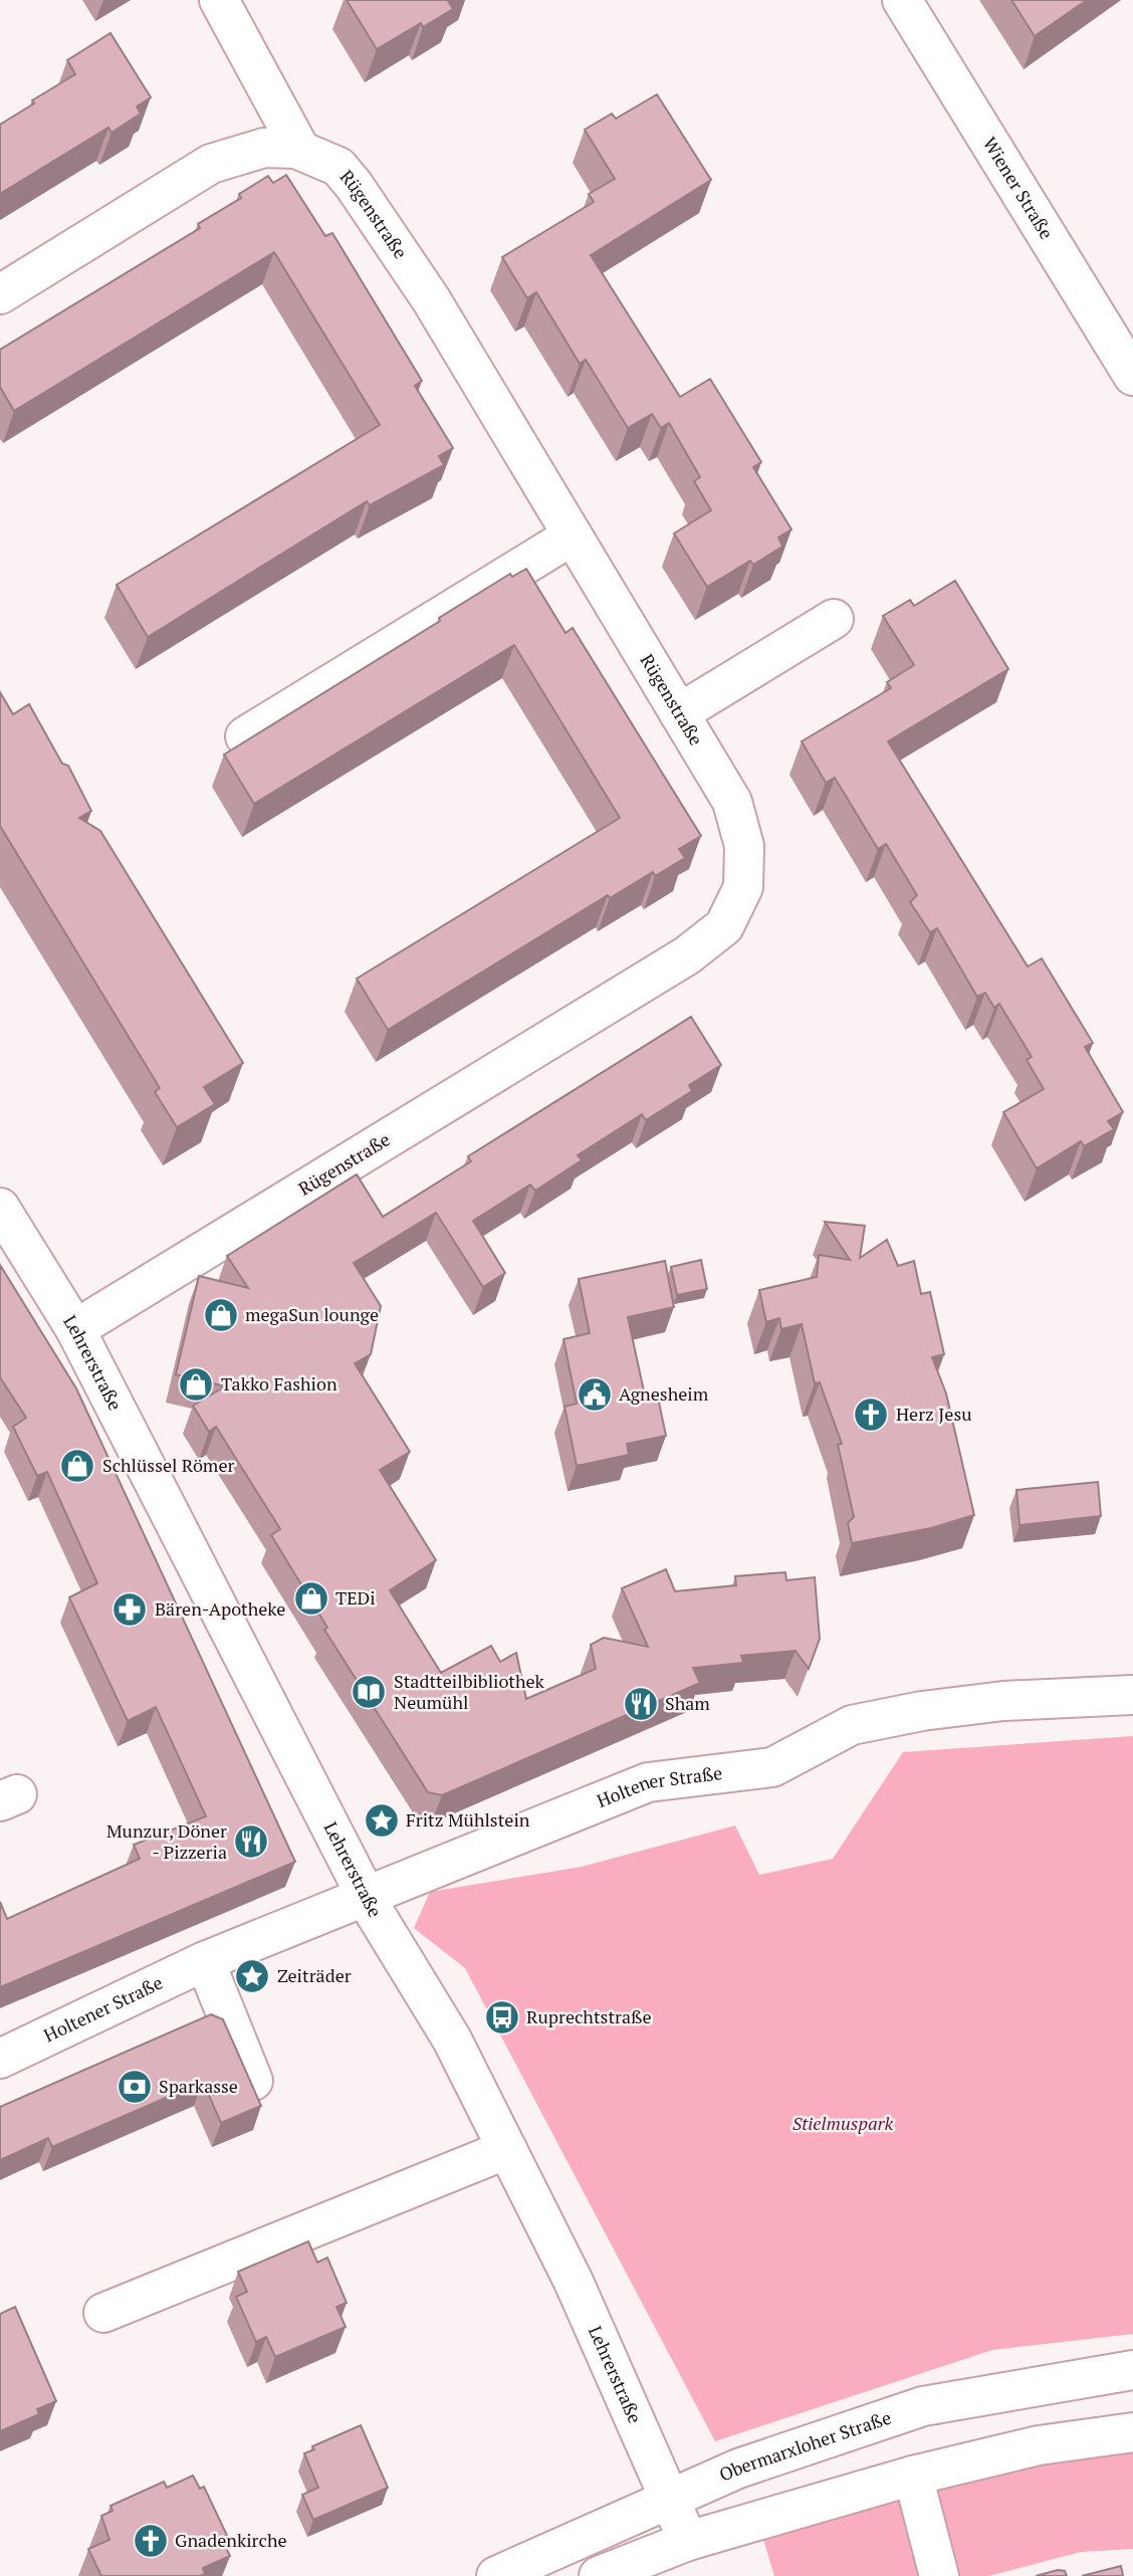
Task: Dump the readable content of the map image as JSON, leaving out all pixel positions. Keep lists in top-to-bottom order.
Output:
{
  "streets": {
    "street": [
      "Wiener Straße",
      "Rügenstraße",
      "Lehrerstraße",
      "Holtener Straße",
      "Obermarxloher Straße"
    ]
  },
  "crossings": [
    ["Rügenstraße", "Lehrerstraße"],
    ["Lehrerstraße", "Holtener Straße"],
    ["Lehrerstraße", "Obermarxloher Straße"]
  ],
  "parks": ["Stielmuspark"],
  "places": {
    "shop": [
      "megaSun lounge",
      "Takko Fashion",
      "Schlüssel Römer",
      "TEDi"
    ],
    "public building": ["Agnesheim"],
    "church": ["Herz Jesu", "Gnadenkirche"],
    "pharmacy": ["Bären-Apotheke"],
    "library": ["Stadtteilbibliothek Neumühl"],
    "restaurant": ["Sham", "Munzur, Döner - Pizzeria"],
    "place": ["Fritz Mühlstein", "Zeiträder"],
    "bus stop": ["Ruprechtstraße"],
    "bank": ["Sparkasse"]
  }
}
